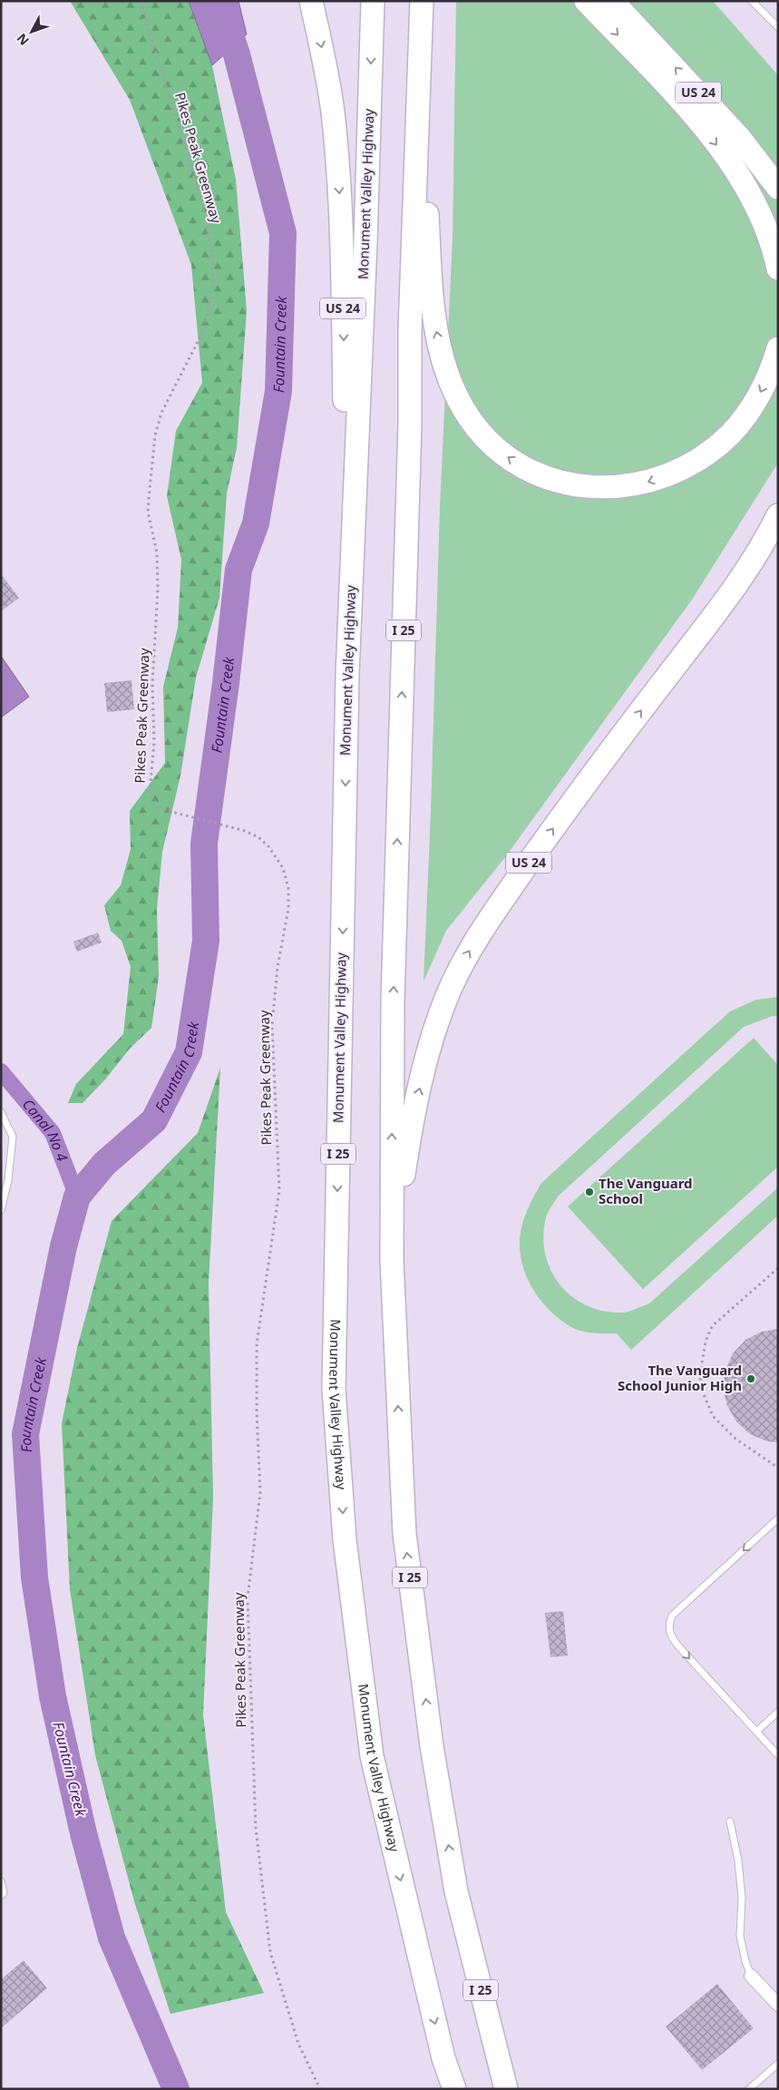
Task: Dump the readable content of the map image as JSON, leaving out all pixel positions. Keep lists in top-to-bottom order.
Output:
{
  "streets": {
    "highway": ["US 24", "Monument Valley Highway", "I 25"],
    "path": ["Pikes Peak Greenway"]
  },
  "crossings": [
    ["US 24", "Monument Valley Highway"],
    ["US 24", "I 25"]
  ],
  "water": ["Fountain Creek", "Canal No 4"],
  "places": ["The Vanguard School", "The Vanguard School Junior High"],
  "north": "bottom left"
}
